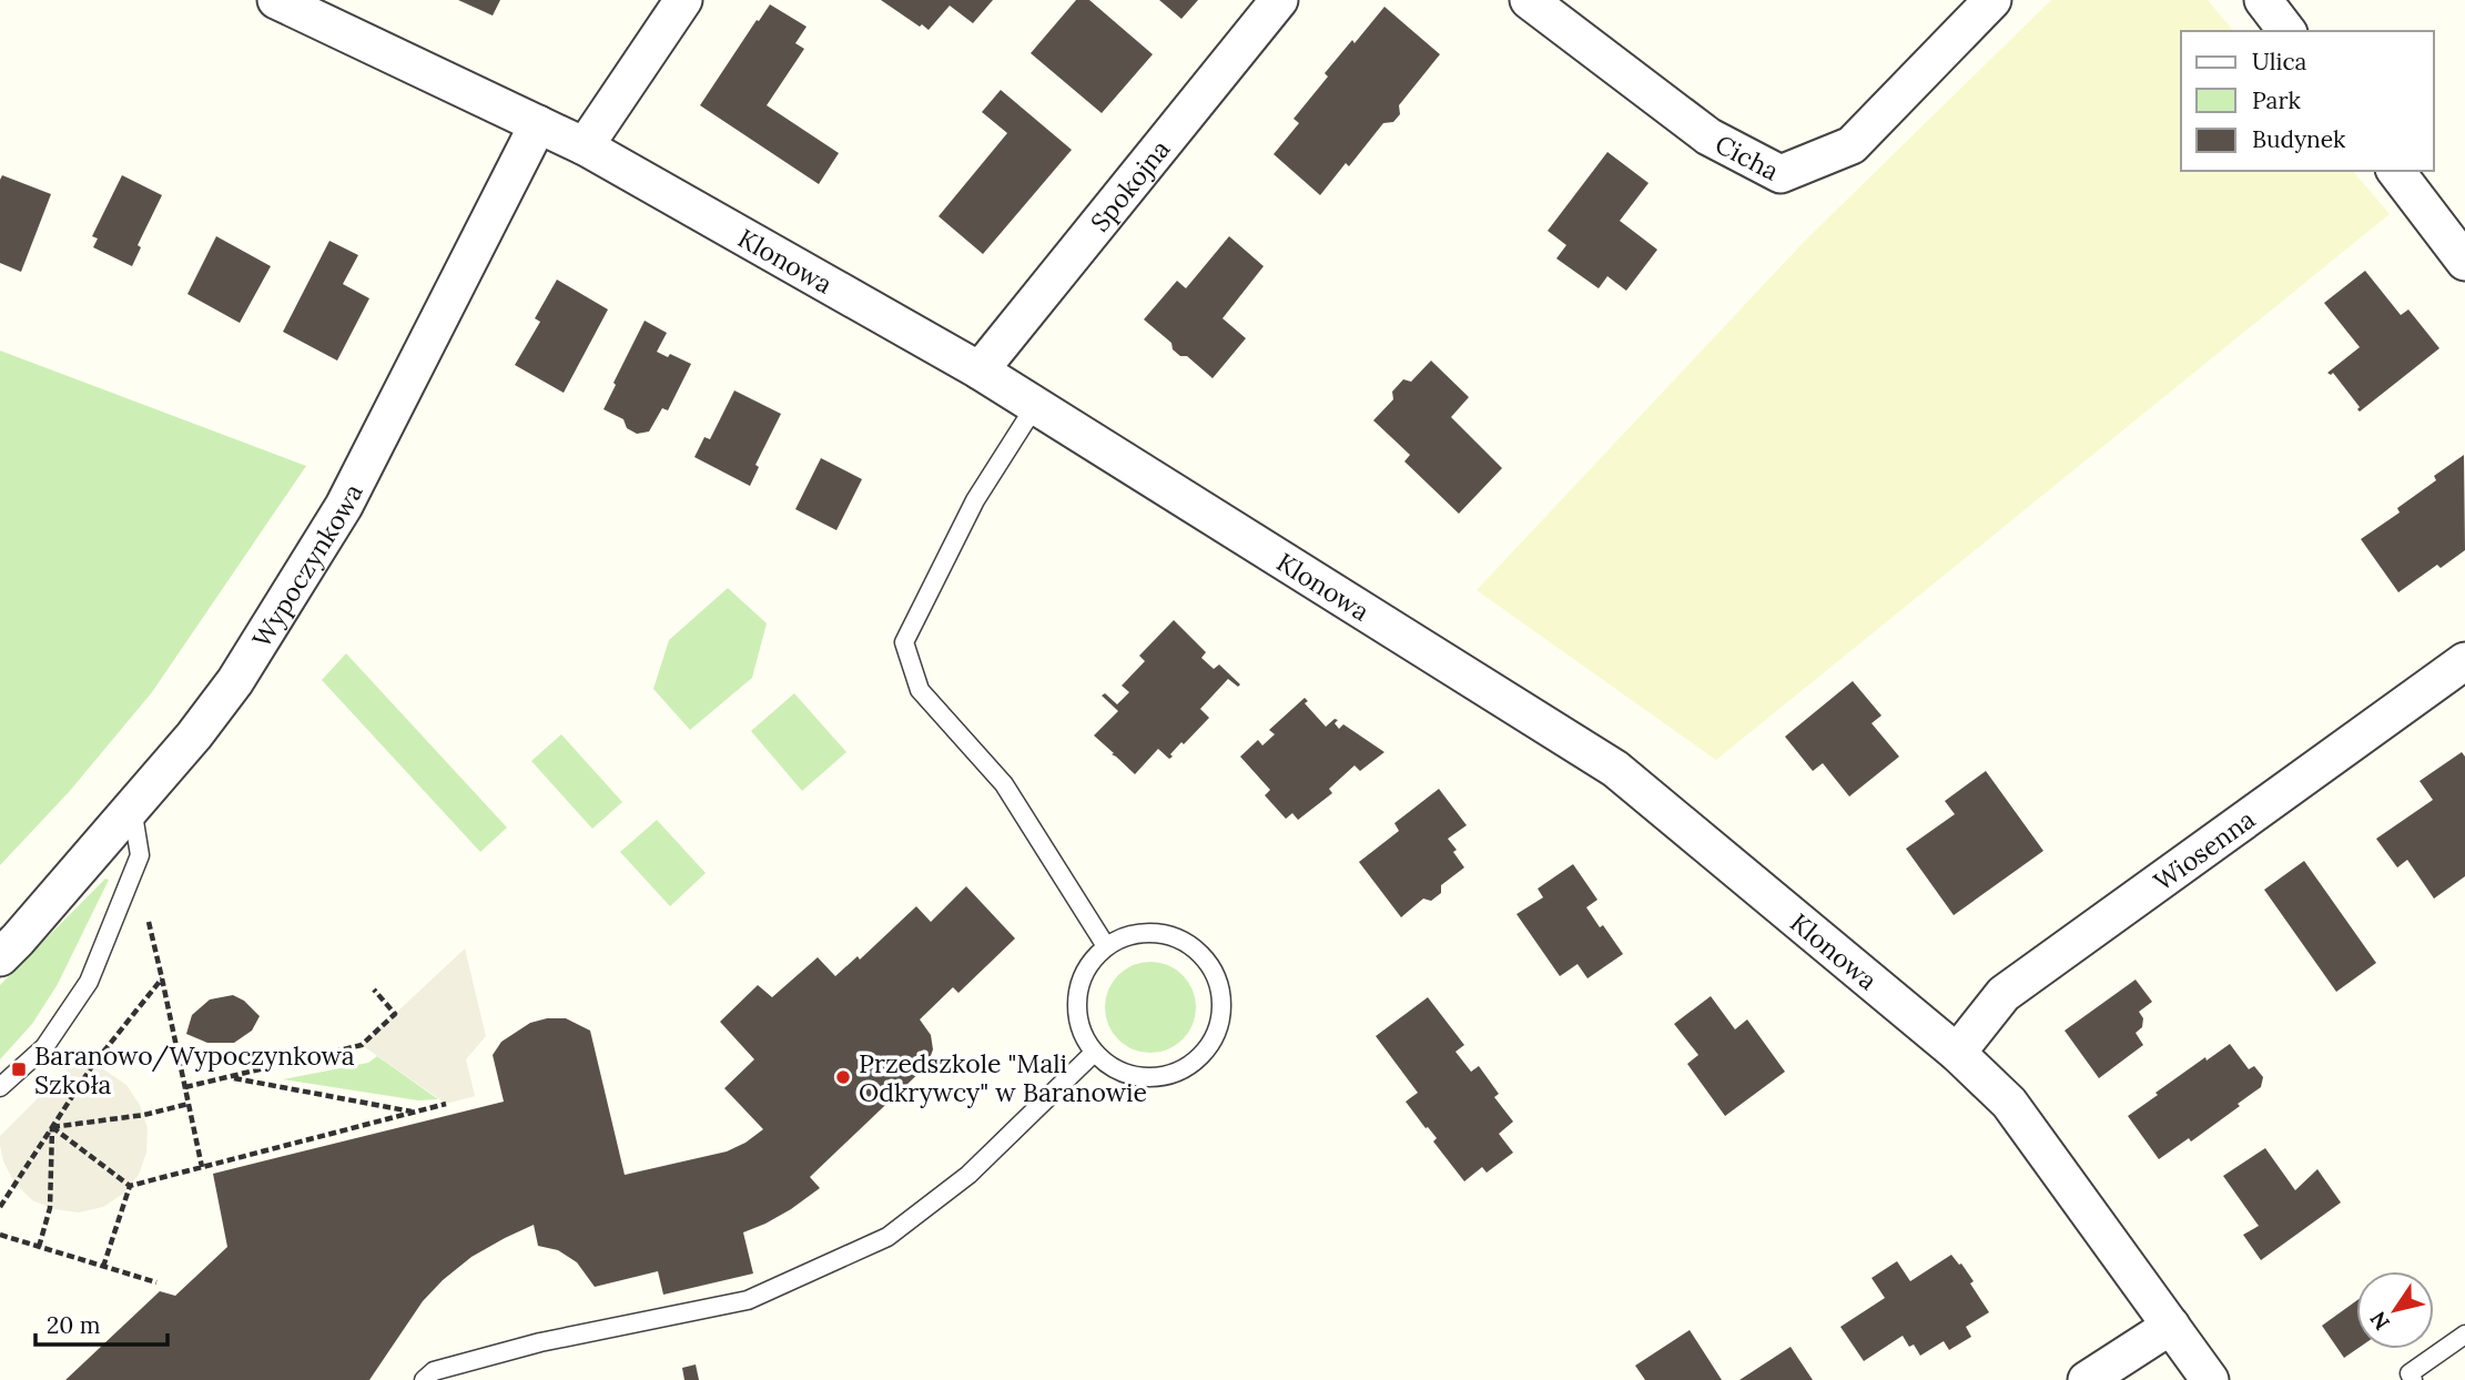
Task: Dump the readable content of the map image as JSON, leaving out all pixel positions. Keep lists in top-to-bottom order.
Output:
{
  "streets": {
    "street": [
      "Cicha",
      "Spokojna",
      "Klonowa",
      "Wypoczynkowa",
      "Wiosenna"
    ]
  },
  "crossings": [
    ["Spokojna", "Klonowa"],
    ["Klonowa", "Wypoczynkowa"],
    ["Klonowa", "Wiosenna"]
  ],
  "places": {
    "transit": ["Baranowo/Wypoczynkowa Szkoła"],
    "other": ["Przedszkole \"Mali Odkrywcy\" w Baranowie"]
  },
  "legend": ["Ulica", "Park", "Budynek"],
  "scale_bar": "20 m",
  "north": "bottom left"
}
